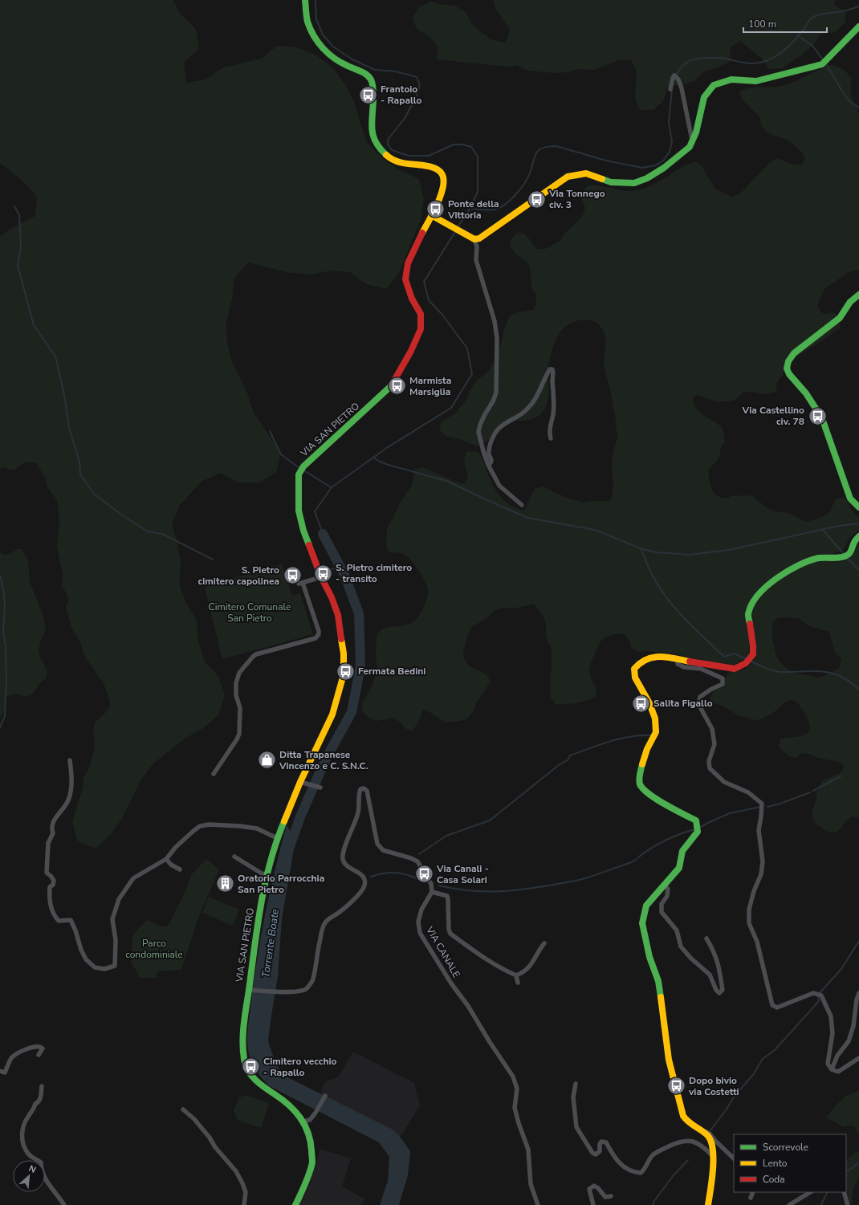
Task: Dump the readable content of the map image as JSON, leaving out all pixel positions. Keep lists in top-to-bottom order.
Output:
{
  "streets": {
    "street": ["VIA SAN PIETRO", "VIA CANALE"]
  },
  "water": ["Torrente Boate"],
  "parks": ["Cimitero Comunale San Pietro", "Parco condominiale"],
  "places": {
    "bus stop": [
      "Frantoio - Rapallo",
      "Via Tonnego civ. 3",
      "Ponte della Vittoria",
      "Marmista Marsiglia",
      "Via Castellino civ. 78",
      "S. Pietro cimitero - transito",
      "S. Pietro cimitero capolinea",
      "Fermata Bedini",
      "Salita Figallo",
      "Via Canali - Casa Solari",
      "Cimitero vecchio - Rapallo",
      "Dopo bivio via Costetti"
    ],
    "shop": ["Ditta Trapanese Vincenzo e C. S.N.C."],
    "building": ["Oratorio Parrocchia San Pietro"]
  },
  "legend": ["Scorrevole", "Lento", "Coda"],
  "scale_bar": "100 m",
  "north": "top right"
}
